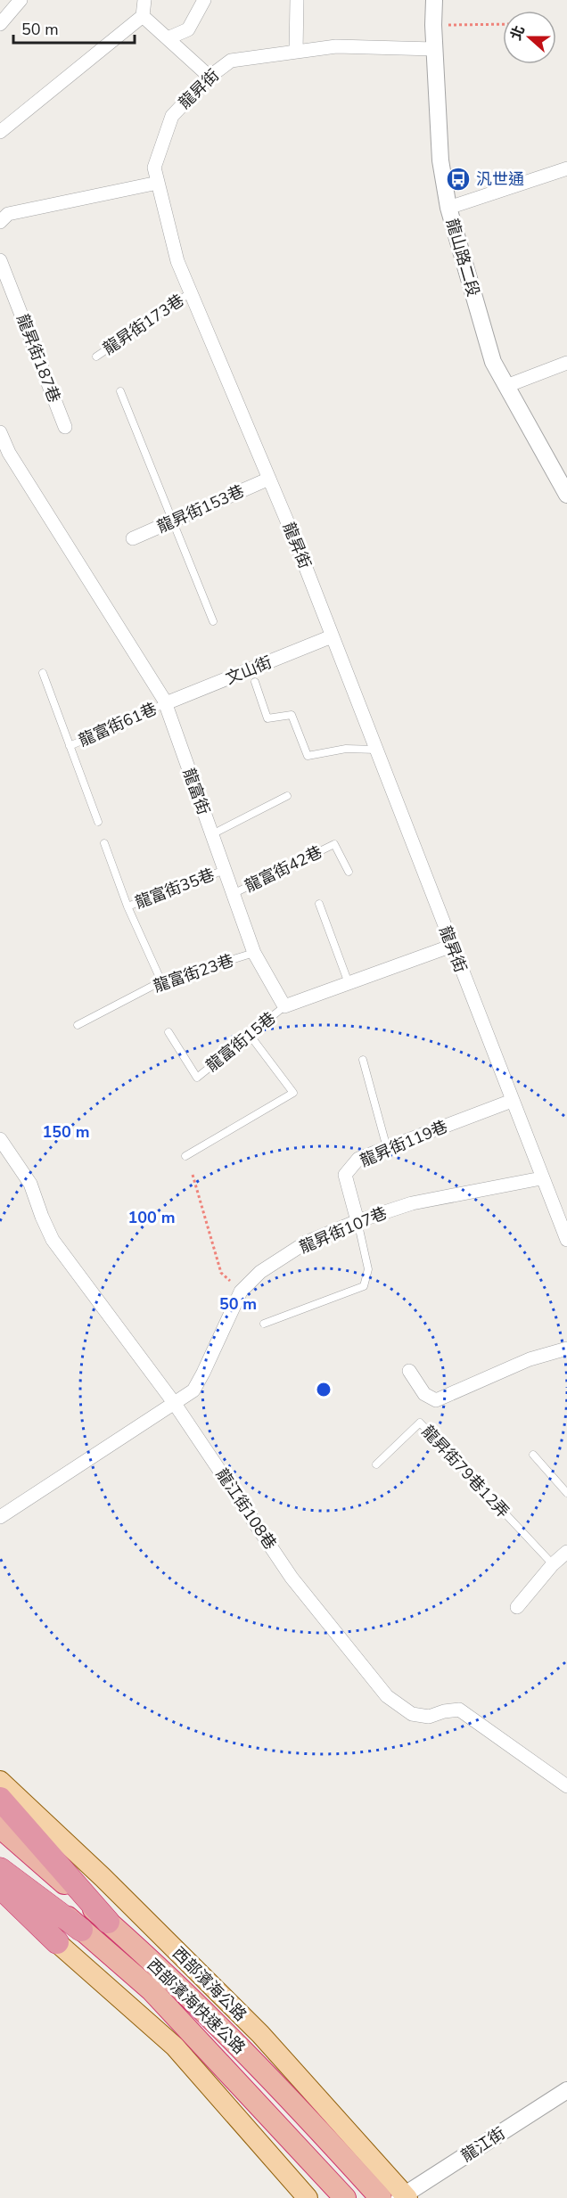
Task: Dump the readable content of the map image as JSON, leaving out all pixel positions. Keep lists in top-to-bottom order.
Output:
{
  "streets": {
    "highway": ["西部濱海快速公路"],
    "main road": ["西部濱海公路"],
    "street": [
      "龍昇街",
      "龍山路二段",
      "龍昇街187巷",
      "龍昇街153巷",
      "文山街",
      "龍富街",
      "龍昇街119巷",
      "龍昇街107巷",
      "龍江街108巷",
      "龍江街"
    ],
    "lane": [
      "龍昇街173巷",
      "龍富街61巷",
      "龍富街42巷",
      "龍富街35巷",
      "龍富街23巷",
      "龍富街15巷",
      "龍昇街79巷12弄"
    ]
  },
  "crossings": [
    ["龍昇街", "龍山路二段"],
    ["龍昇街", "龍昇街173巷"],
    ["龍昇街", "龍昇街153巷"],
    ["龍昇街", "文山街"],
    ["龍昇街", "龍昇街119巷"],
    ["龍昇街", "龍昇街107巷"],
    ["文山街", "龍富街61巷"],
    ["文山街", "龍富街"],
    ["龍富街61巷", "龍富街"],
    ["龍富街", "龍富街42巷"],
    ["龍富街", "龍富街35巷"],
    ["龍富街", "龍富街23巷"],
    ["龍富街", "龍富街15巷"],
    ["龍昇街119巷", "龍昇街107巷"],
    ["龍昇街107巷", "龍江街108巷"],
    ["西部濱海公路", "龍江街"]
  ],
  "places": {
    "bus stop": ["汎世通"]
  },
  "scale_bar": "50 m",
  "north": "left",
  "rings": ["150 m", "100 m", "50 m"]
}
